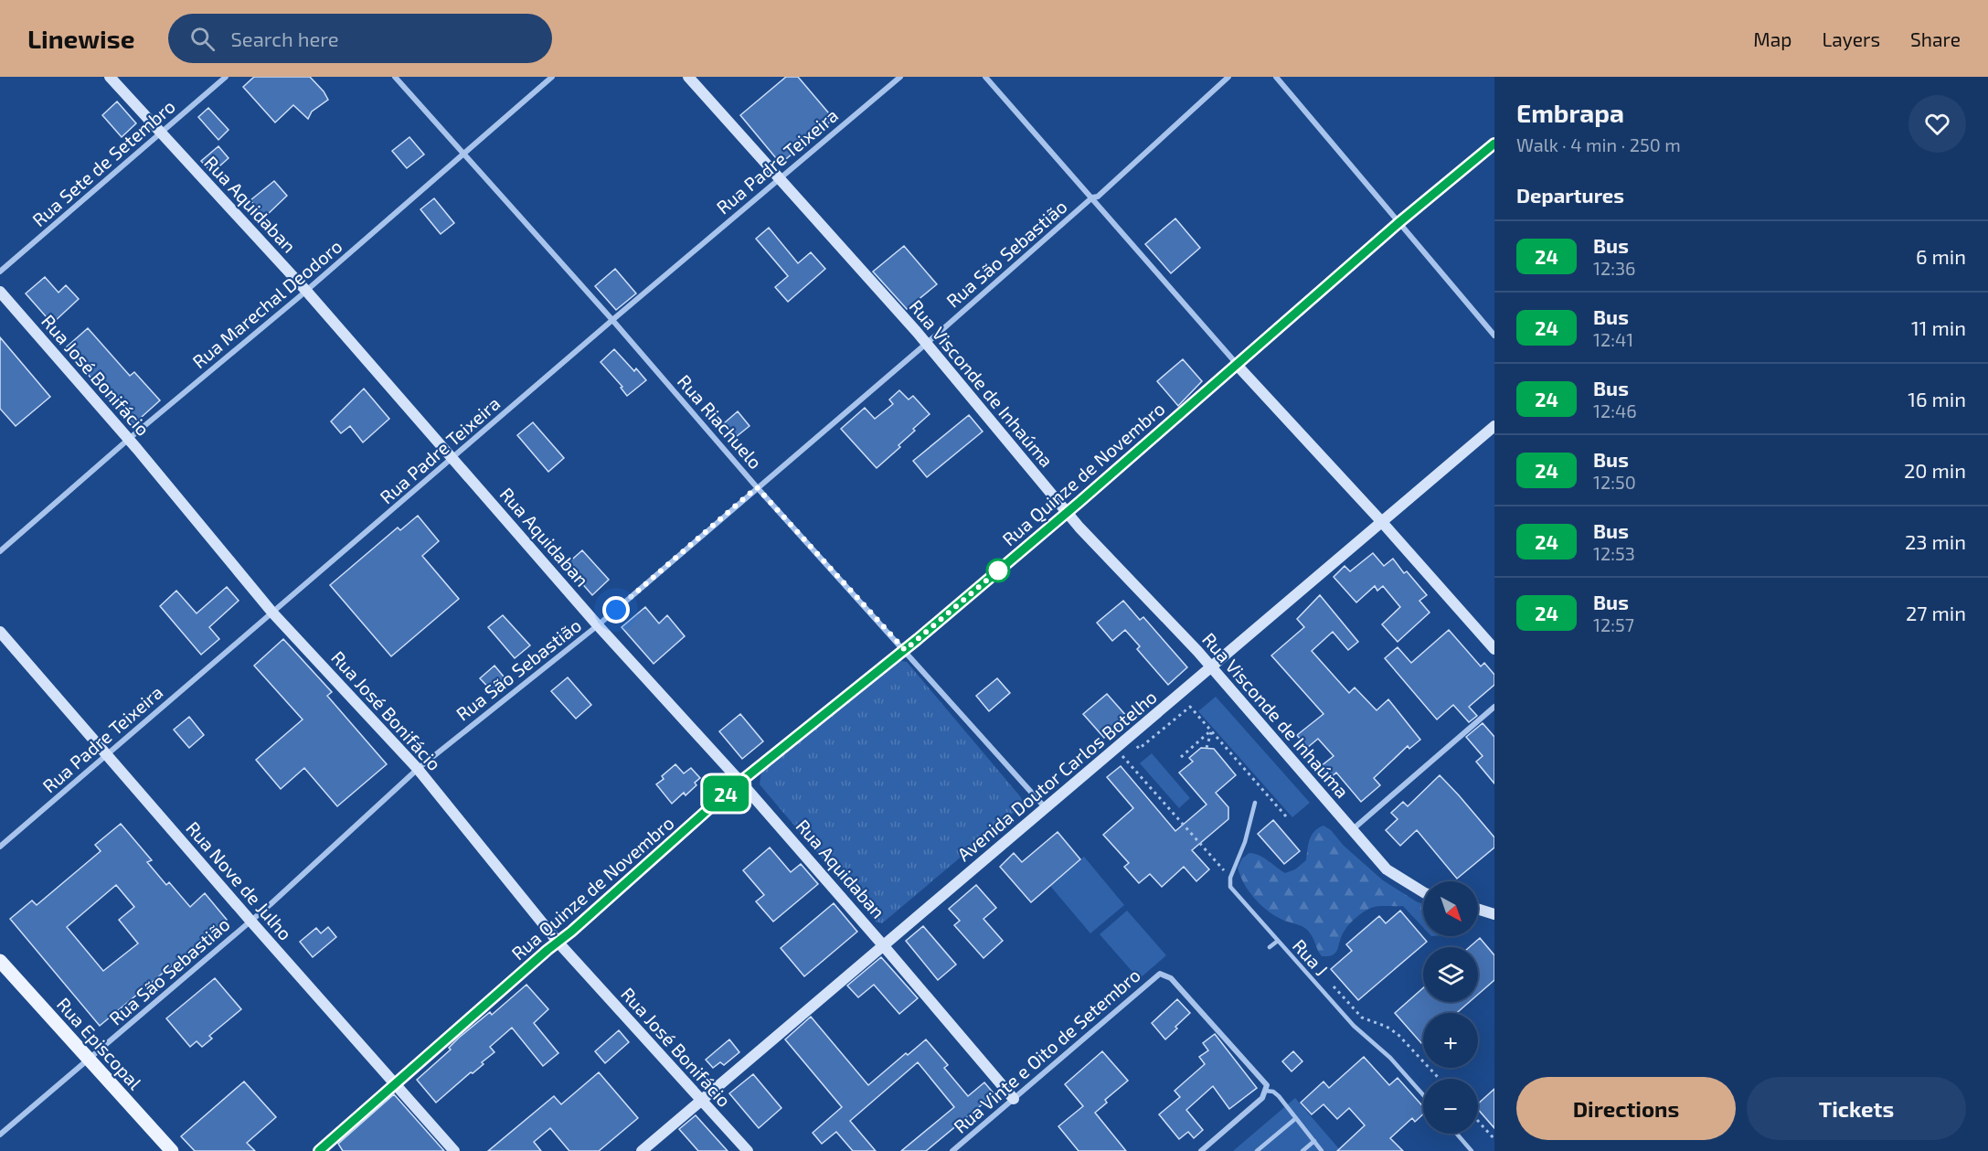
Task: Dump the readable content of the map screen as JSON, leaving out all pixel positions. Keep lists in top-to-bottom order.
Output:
{
  "streets": {
    "main road": [
      "Rua Aquidaban",
      "Rua José Bonifácio",
      "Rua Visconde de Inhaúma",
      "Rua Quinze de Novembro",
      "Avenida Doutor Carlos Botelho",
      "Rua Nove de Julho",
      "Rua Episcopal"
    ],
    "street": [
      "Rua Padre Teixeira",
      "Rua Sete de Setembro",
      "Rua São Sebastião",
      "Rua Marechal Deodoro",
      "Rua Riachuelo",
      "Rua Vinte e Oito de Setembro"
    ],
    "lane": ["Rua J"]
  },
  "crossings": [
    ["Rua Padre Teixeira", "Rua Aquidaban"],
    ["Rua Padre Teixeira", "Rua José Bonifácio"],
    ["Rua Padre Teixeira", "Rua Visconde de Inhaúma"],
    ["Rua Padre Teixeira", "Rua Riachuelo"],
    ["Rua Padre Teixeira", "Rua Nove de Julho"],
    ["Rua Sete de Setembro", "Rua Aquidaban"],
    ["Rua Aquidaban", "Rua São Sebastião"],
    ["Rua Aquidaban", "Rua Marechal Deodoro"],
    ["Rua Aquidaban", "Rua Quinze de Novembro"],
    ["Rua Aquidaban", "Avenida Doutor Carlos Botelho"],
    ["Rua Aquidaban", "Rua Vinte e Oito de Setembro"],
    ["Rua São Sebastião", "Rua José Bonifácio"],
    ["Rua São Sebastião", "Rua Visconde de Inhaúma"],
    ["Rua São Sebastião", "Rua Riachuelo"],
    ["Rua São Sebastião", "Rua Nove de Julho"],
    ["Rua São Sebastião", "Rua Episcopal"],
    ["Rua Marechal Deodoro", "Rua José Bonifácio"],
    ["Rua Marechal Deodoro", "Rua Riachuelo"],
    ["Rua José Bonifácio", "Rua Quinze de Novembro"],
    ["Rua José Bonifácio", "Avenida Doutor Carlos Botelho"],
    ["Rua Visconde de Inhaúma", "Rua Quinze de Novembro"],
    ["Rua Visconde de Inhaúma", "Avenida Doutor Carlos Botelho"],
    ["Rua Riachuelo", "Rua Quinze de Novembro"],
    ["Rua Riachuelo", "Avenida Doutor Carlos Botelho"],
    ["Rua Quinze de Novembro", "Rua Nove de Julho"]
  ],
  "lines": ["bus line 24"],
  "north": "bottom right",
  "page": {
    "header": "Linewise",
    "search": "Search here",
    "nav": ["Map", "Layers", "Share"],
    "on_map": "24",
    "heading": [
      ["Embrapa", "Walk · 4 min · 250 m"],
      "Departures"
    ],
    "list": [
      {
        "mark": "24",
        "name": "Bus",
        "note": "12:36",
        "value": "6 min"
      },
      {
        "mark": "24",
        "name": "Bus",
        "note": "12:41",
        "value": "11 min"
      },
      {
        "mark": "24",
        "name": "Bus",
        "note": "12:46",
        "value": "16 min"
      },
      {
        "mark": "24",
        "name": "Bus",
        "note": "12:50",
        "value": "20 min"
      },
      {
        "mark": "24",
        "name": "Bus",
        "note": "12:53",
        "value": "23 min"
      },
      {
        "mark": "24",
        "name": "Bus",
        "note": "12:57",
        "value": "27 min"
      }
    ],
    "map_buttons": ["+", "−"],
    "buttons": ["Directions", "Tickets"]
  }
}
